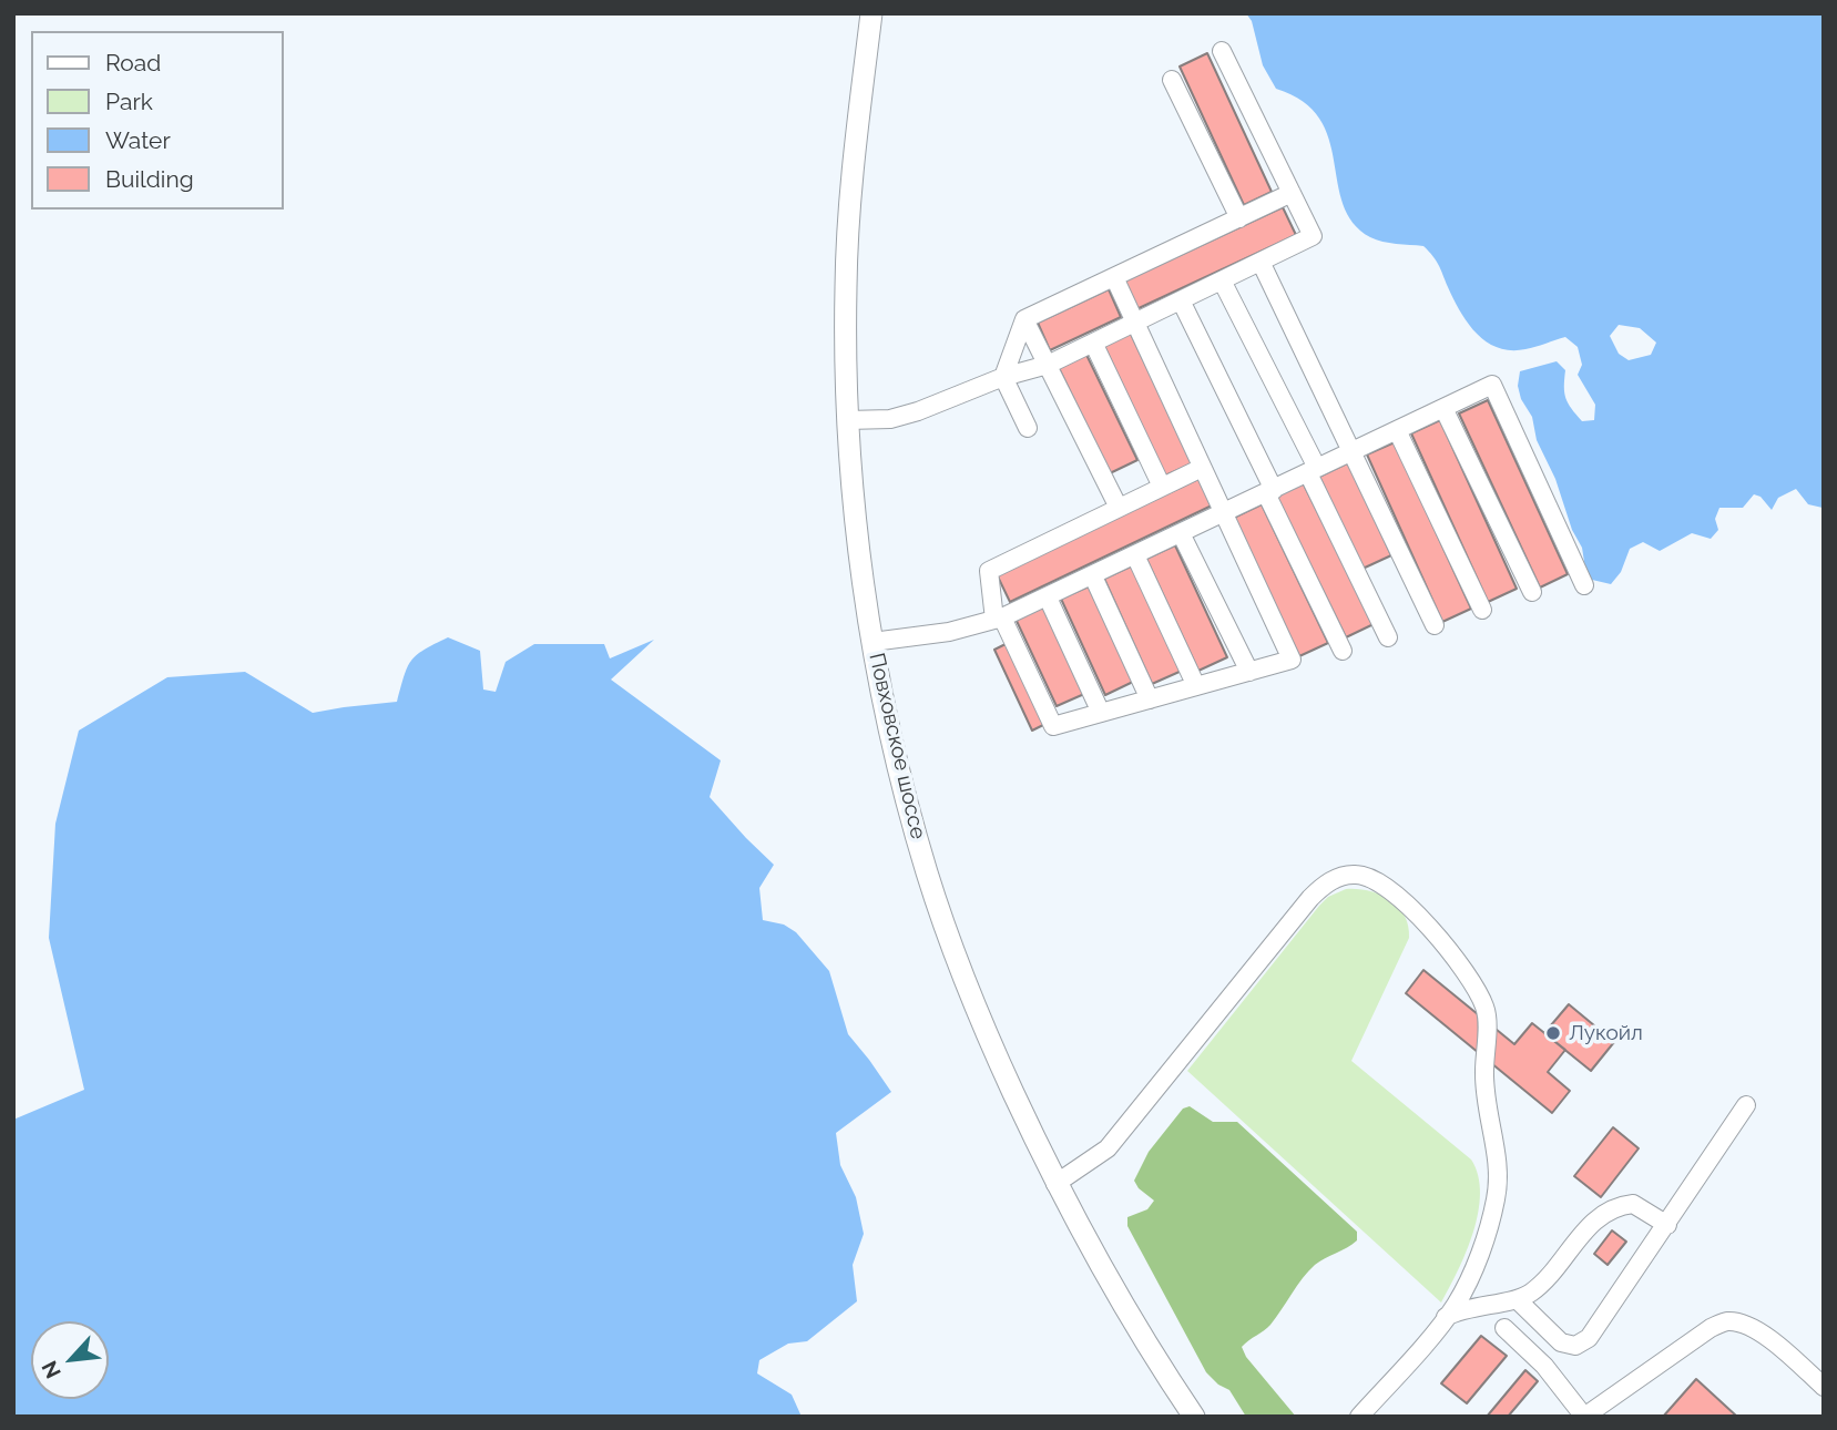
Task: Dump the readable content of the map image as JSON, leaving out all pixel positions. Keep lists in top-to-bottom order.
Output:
{
  "streets": {
    "main road": ["Повховское шоссе"]
  },
  "places": ["Лукойл"],
  "legend": [
    "Road",
    "Park",
    "Water",
    "Building"
  ],
  "north": "bottom left"
}
